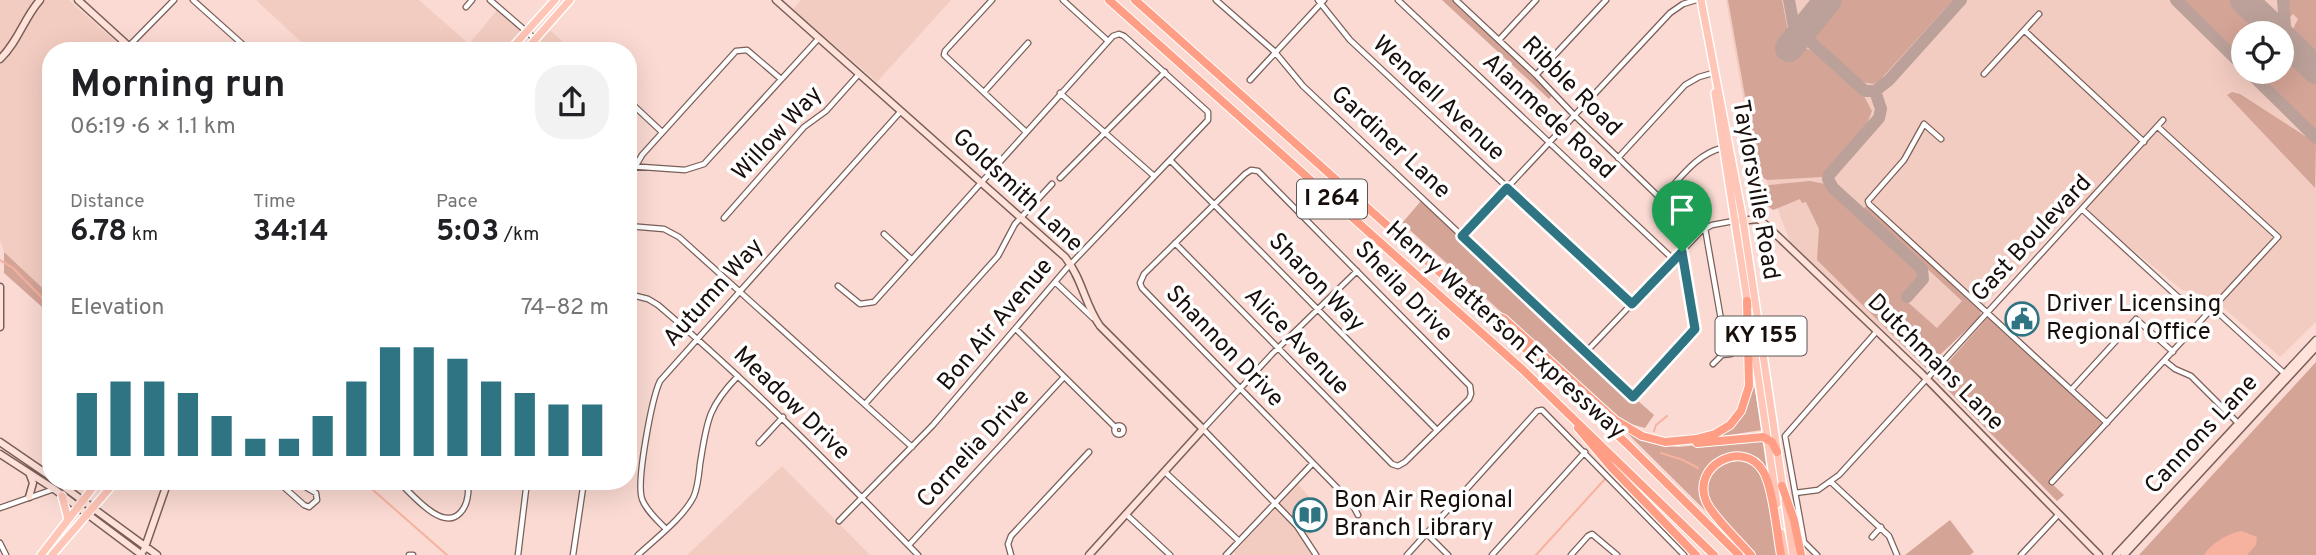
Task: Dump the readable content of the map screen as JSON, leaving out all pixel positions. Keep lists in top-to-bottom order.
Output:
{
  "streets": {
    "highway": ["I 264", "Henry Watterson Expressway"],
    "main road": [
      "Taylorsville Road",
      "Goldsmith Lane",
      "KY 155",
      "Dutchmans Lane",
      "Cannons Lane"
    ],
    "street": [
      "Ribble Road",
      "Wendell Avenue",
      "Alanmede Road",
      "Willow Way",
      "Gardiner Lane",
      "Gast Boulevard",
      "Sharon Way",
      "Sheila Drive",
      "Autumn Way",
      "Bon Air Avenue",
      "Alice Avenue",
      "Shannon Drive",
      "Meadow Drive",
      "Cornelia Drive"
    ]
  },
  "crossings": [
    ["Ribble Road", "Taylorsville Road"],
    ["Willow Way", "Goldsmith Lane"],
    ["Taylorsville Road", "Dutchmans Lane"],
    ["Goldsmith Lane", "Autumn Way"],
    ["Goldsmith Lane", "Bon Air Avenue"],
    ["Gast Boulevard", "Dutchmans Lane"],
    ["Sharon Way", "Sheila Drive"],
    ["Sharon Way", "Bon Air Avenue"],
    ["Sharon Way", "Alice Avenue"],
    ["Sharon Way", "Shannon Drive"],
    ["Sheila Drive", "Alice Avenue"],
    ["Sheila Drive", "Shannon Drive"],
    ["Autumn Way", "Meadow Drive"],
    ["Bon Air Avenue", "Meadow Drive"],
    ["Alice Avenue", "Shannon Drive"],
    ["Meadow Drive", "Cornelia Drive"]
  ],
  "places": {
    "public building": ["Driver Licensing Regional Office"],
    "library": ["Bon Air Regional Branch Library"]
  },
  "page": {
    "heading": ["Morning run", "06:19 · 6 × 1.1 km"],
    "stats": [
      ["Distance", "6.78 km"],
      ["Time", "34:14"],
      ["Pace", "5:03 /km"]
    ],
    "chart": ["Elevation", "74–82 m"]
  }
}
